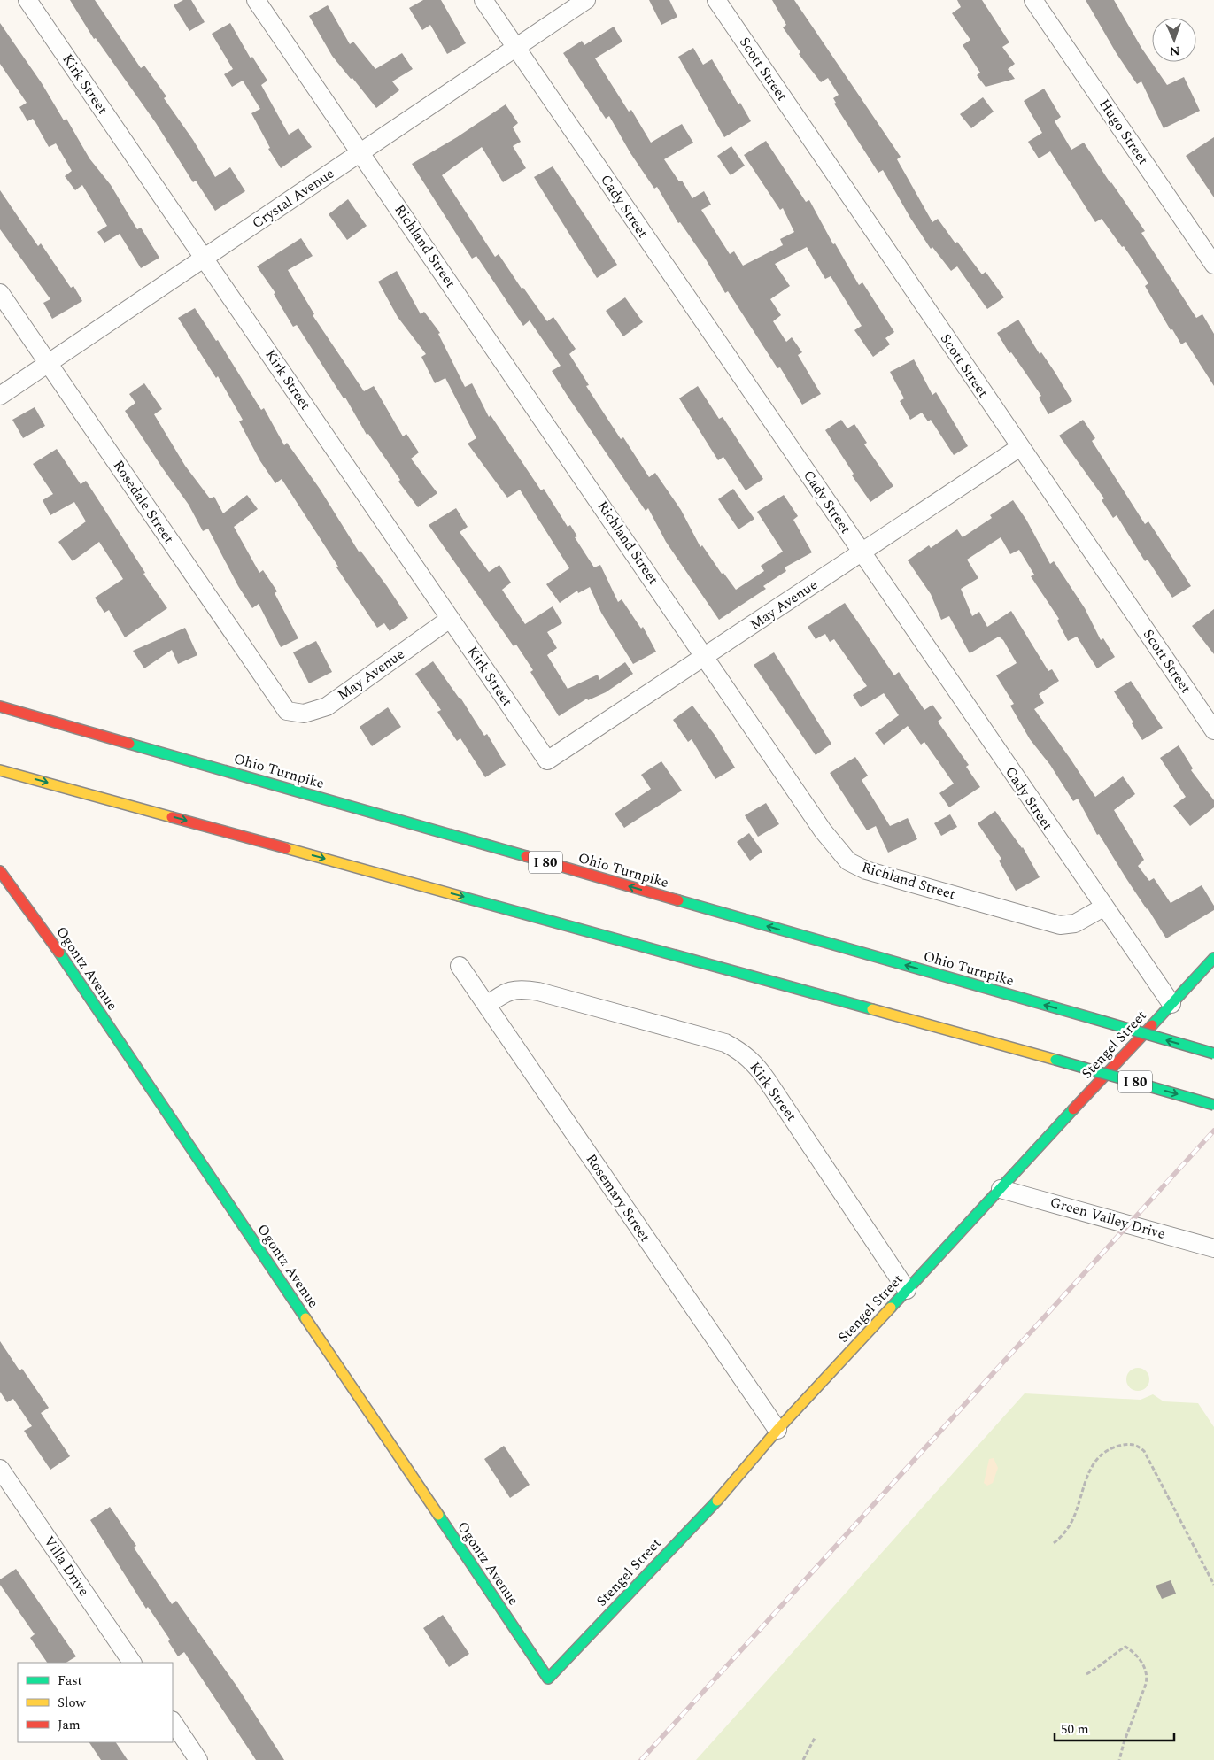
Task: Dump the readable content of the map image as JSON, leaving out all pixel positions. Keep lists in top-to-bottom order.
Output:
{
  "streets": {
    "main road": [
      "Ohio Turnpike",
      "I 80",
      "Ogontz Avenue",
      "Stengel Street"
    ],
    "street": [
      "Scott Street",
      "Kirk Street",
      "Hugo Street",
      "Crystal Avenue",
      "Cady Street",
      "Richland Street",
      "Rosedale Street",
      "May Avenue",
      "Rosemary Street",
      "Green Valley Drive",
      "Villa Drive"
    ]
  },
  "crossings": [
    ["Scott Street", "May Avenue"],
    ["Kirk Street", "Crystal Avenue"],
    ["Kirk Street", "May Avenue"],
    ["Kirk Street", "Stengel Street"],
    ["Kirk Street", "Rosemary Street"],
    ["Crystal Avenue", "Cady Street"],
    ["Crystal Avenue", "Richland Street"],
    ["Crystal Avenue", "Rosedale Street"],
    ["Cady Street", "Richland Street"],
    ["Cady Street", "May Avenue"],
    ["Cady Street", "Stengel Street"],
    ["Richland Street", "May Avenue"],
    ["Rosedale Street", "May Avenue"],
    ["Ogontz Avenue", "Stengel Street"],
    ["Stengel Street", "Rosemary Street"],
    ["Stengel Street", "Green Valley Drive"]
  ],
  "legend": ["Fast", "Slow", "Jam"],
  "scale_bar": "50 m",
  "north": "bottom"
}
